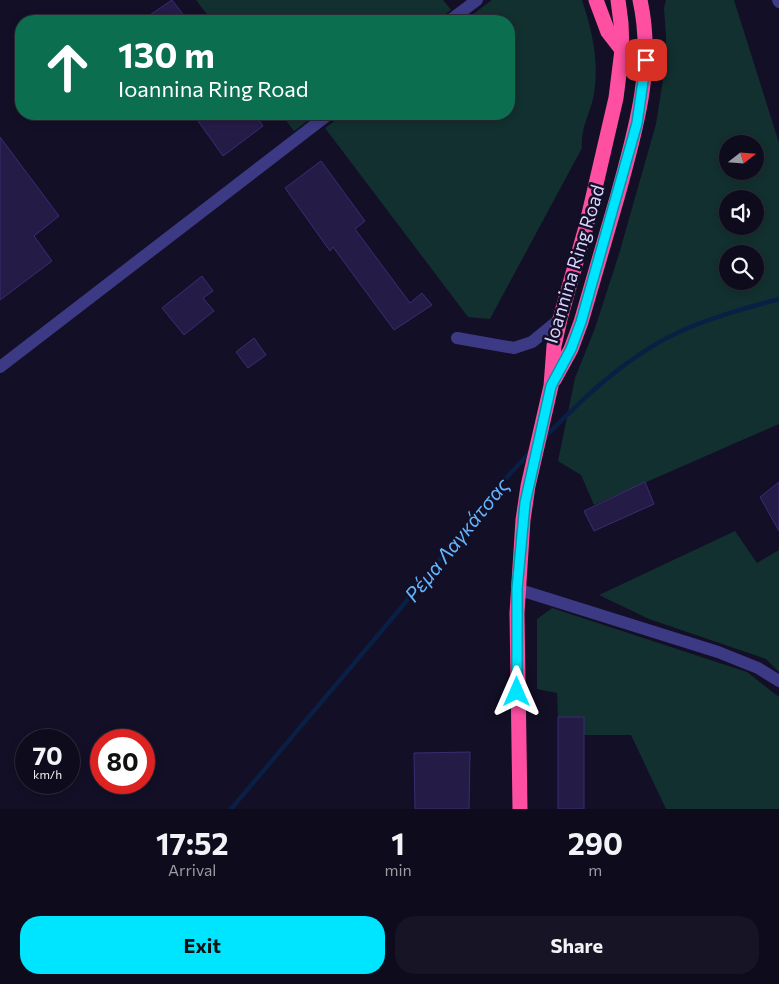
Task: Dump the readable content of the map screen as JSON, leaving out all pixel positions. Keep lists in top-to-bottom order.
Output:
{
  "streets": {
    "highway": ["Ioannina Ring Road"]
  },
  "water": ["Ρέμα Λαγκάτσας"],
  "north": "right",
  "page": {
    "turn": ["130 m", "Ioannina Ring Road"],
    "speed": "70 km/h",
    "limit": "80",
    "eta": [
      "17:52",
      "Arrival",
      "1",
      "min",
      "290",
      "m"
    ],
    "buttons": ["Exit", "Share"]
  }
}
